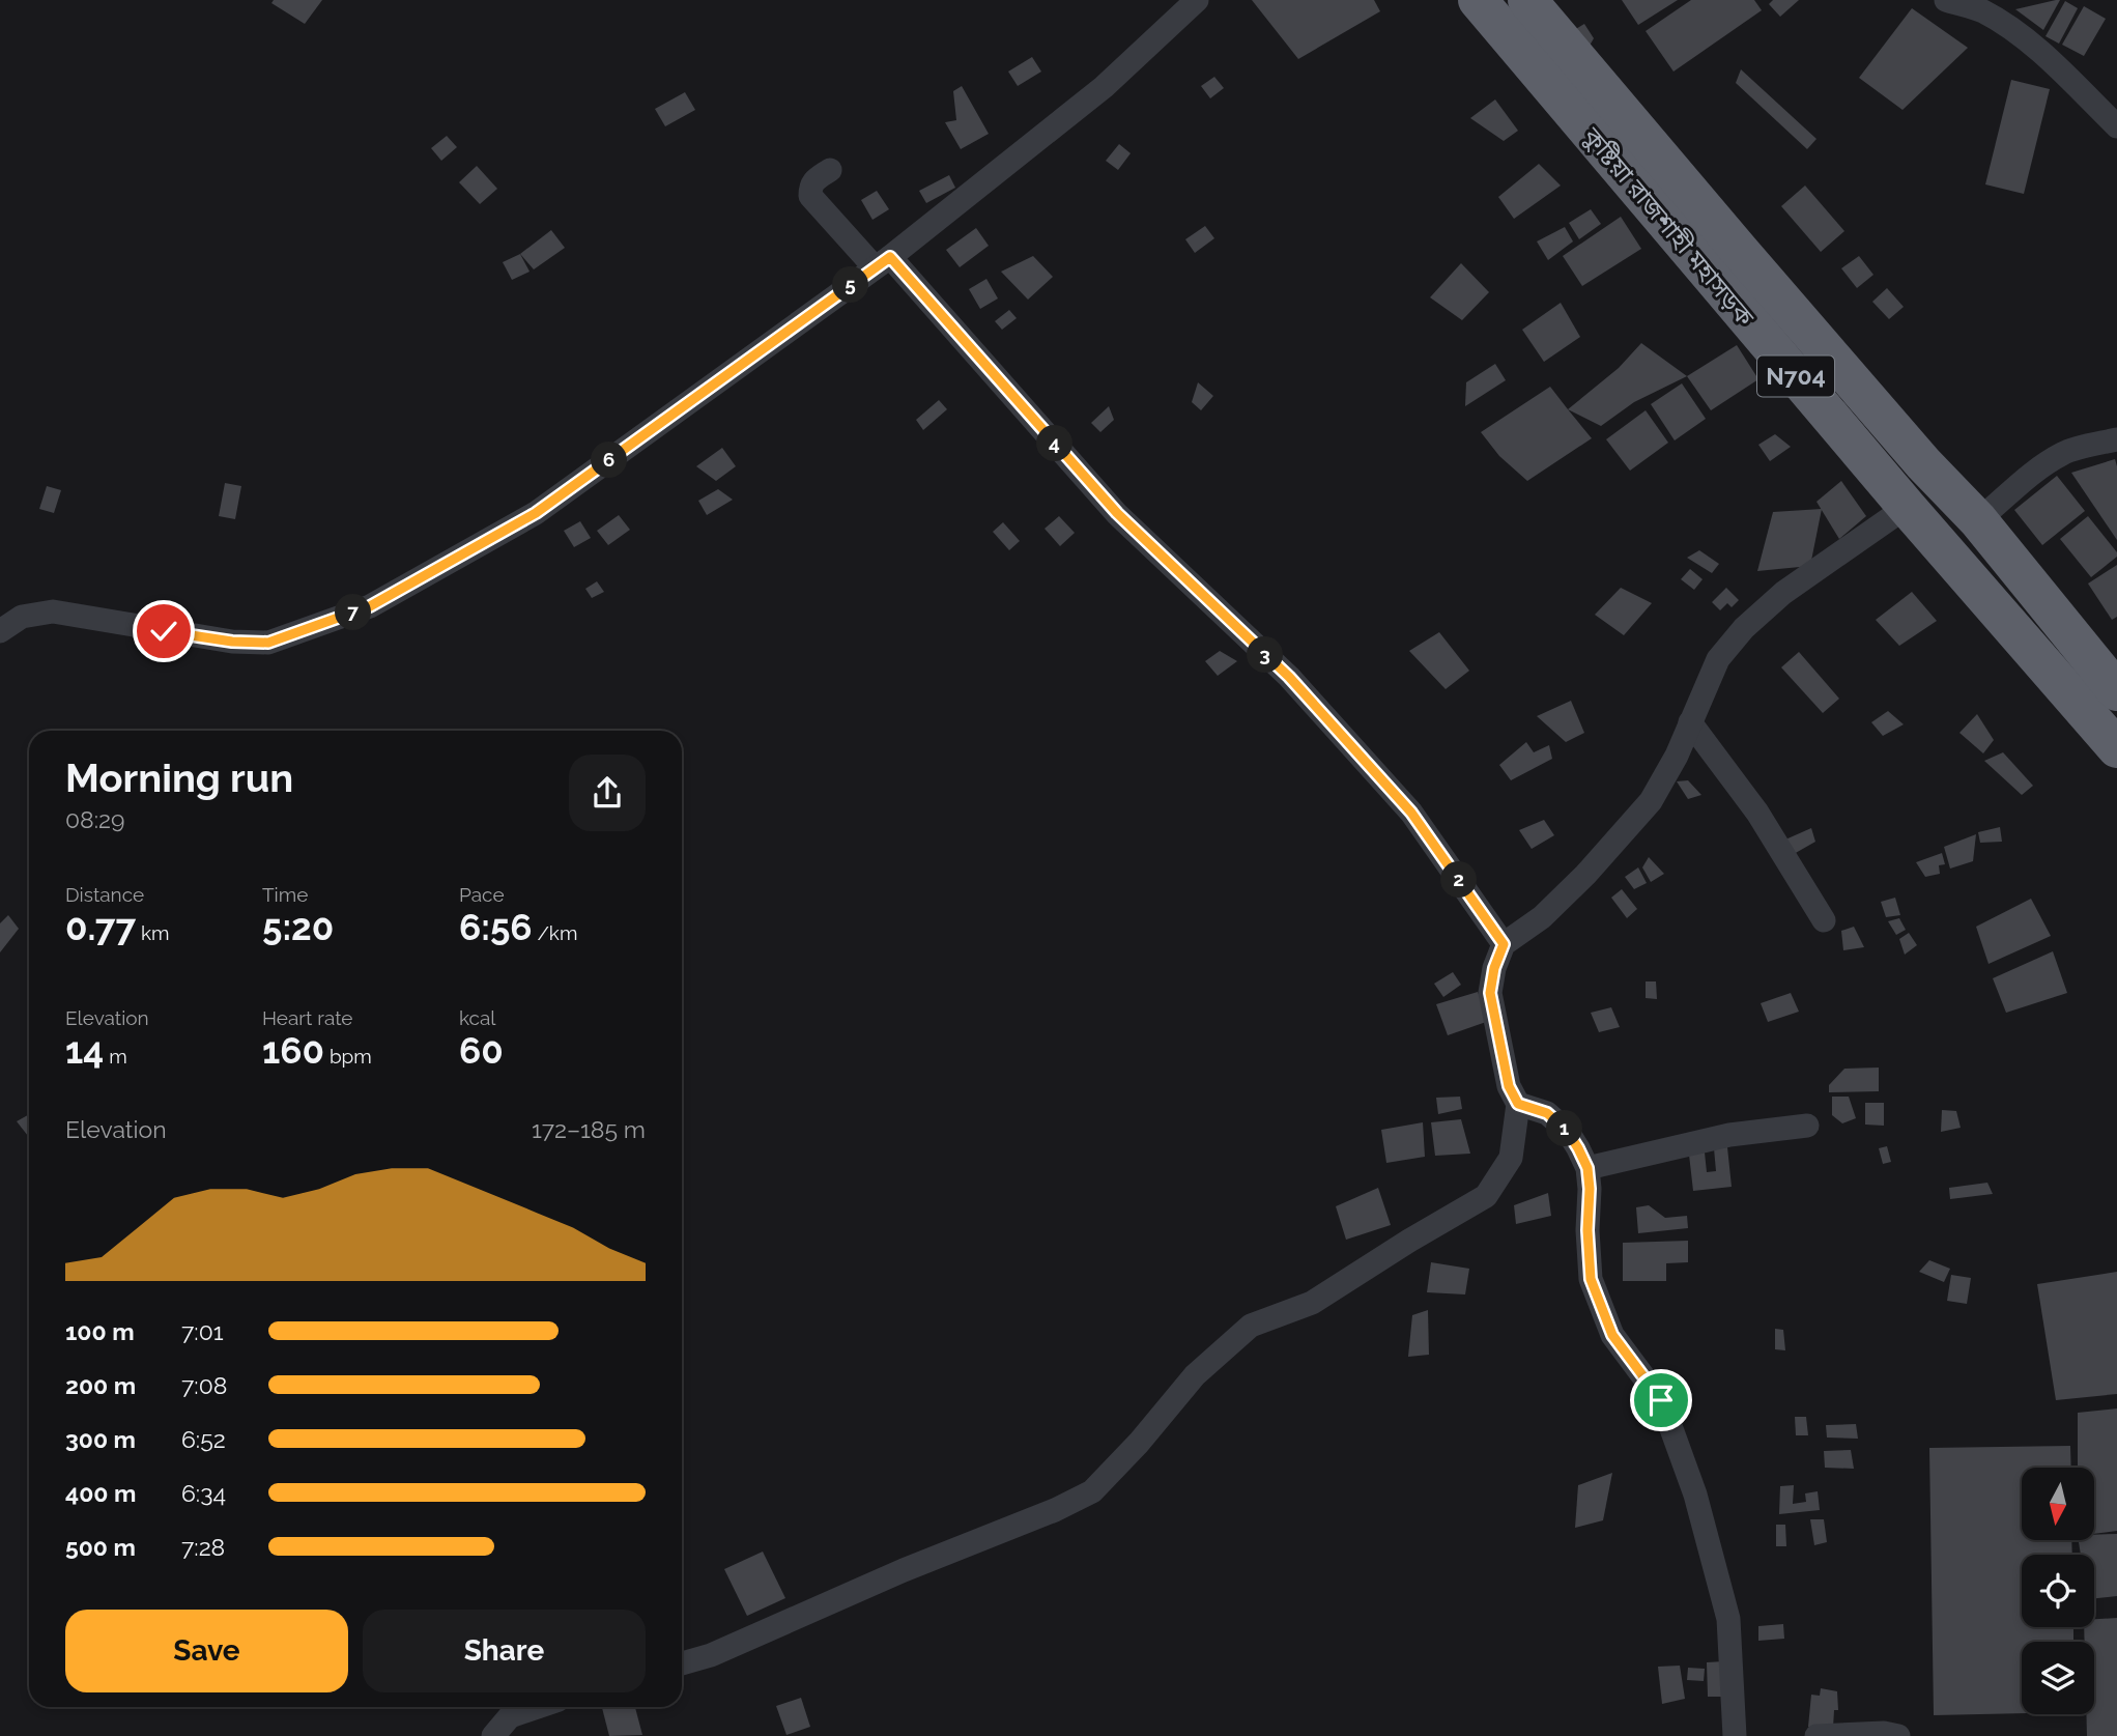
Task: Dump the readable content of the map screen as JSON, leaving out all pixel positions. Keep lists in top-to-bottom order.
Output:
{
  "streets": {
    "highway": ["কুষ্টিয়া রাজশাহী মহাসড়ক", "N704"]
  },
  "north": "bottom",
  "page": {
    "pins": [
      "5",
      "4",
      "6",
      "7",
      "3",
      "2",
      "1"
    ],
    "heading": ["Morning run", "08:29"],
    "stats": [
      ["Distance", "0.77 km"],
      ["Time", "5:20"],
      ["Pace", "6:56 /km"],
      ["Elevation", "14 m"],
      ["Heart rate", "160 bpm"],
      ["kcal", "60"]
    ],
    "chart": ["Elevation", "172–185 m"],
    "list": [
      {
        "name": "100 m",
        "note": "7:01"
      },
      {
        "name": "200 m",
        "note": "7:08"
      },
      {
        "name": "300 m",
        "note": "6:52"
      },
      {
        "name": "400 m",
        "note": "6:34"
      },
      {
        "name": "500 m",
        "note": "7:28"
      }
    ],
    "buttons": ["Save", "Share"]
  }
}
